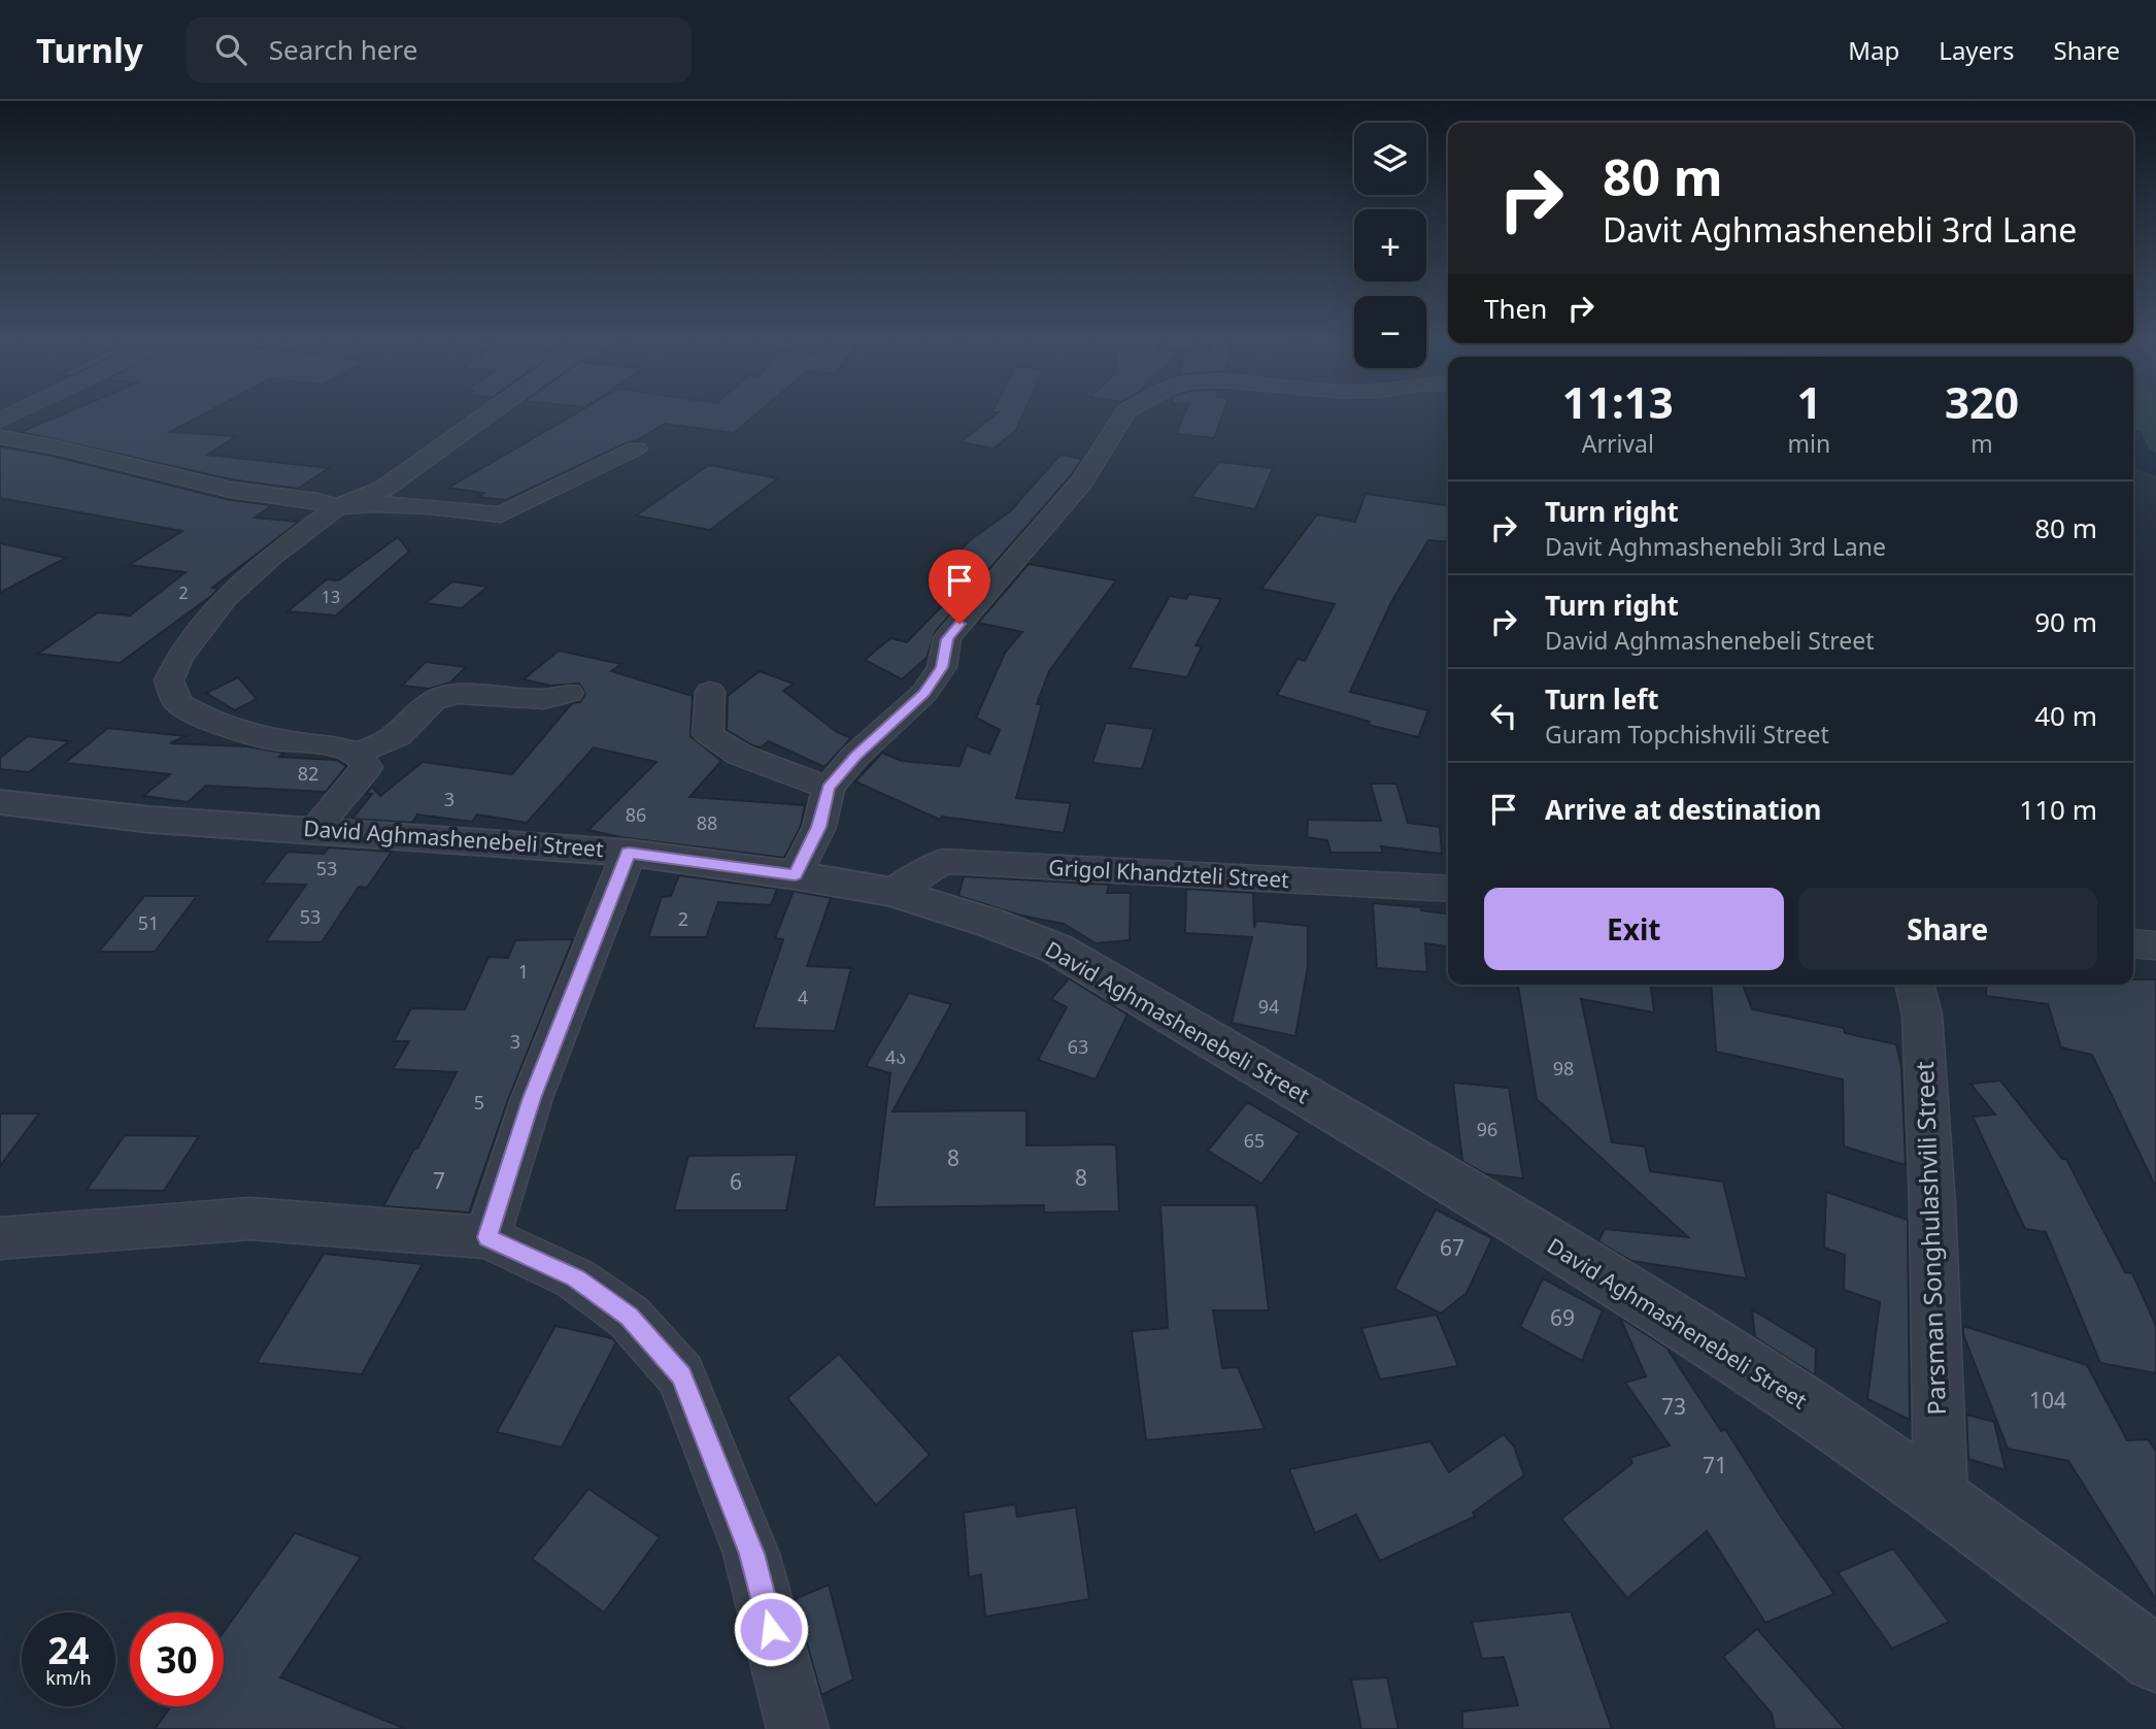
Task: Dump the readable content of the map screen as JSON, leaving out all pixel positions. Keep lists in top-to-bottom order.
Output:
{
  "streets": {
    "street": ["David Aghmashenebeli Street", "Grigol Khandzteli Street", "Parsman Songhulashvili Street"]
  },
  "crossings": [
    ["David Aghmashenebeli Street", "Grigol Khandzteli Street"],
    ["David Aghmashenebeli Street", "Parsman Songhulashvili Street"]
  ],
  "house_numbers": [
    "2",
    "13",
    "82",
    "3",
    "86",
    "88",
    "53",
    "53",
    "2",
    "51",
    "1",
    "4",
    "94",
    "3",
    "63",
    "4ა",
    "98",
    "5",
    "96",
    "65",
    "8",
    "8",
    "7",
    "6",
    "67",
    "69",
    "104",
    "73",
    "71"
  ],
  "page": {
    "header": "Turnly",
    "search": "Search here",
    "nav": ["Map", "Layers", "Share"],
    "map_buttons": ["+", "−"],
    "turn": ["80 m", "Davit Aghmashenebli 3rd Lane"],
    "then": "Then",
    "eta": [
      "11:13",
      "Arrival",
      "1",
      "min",
      "320",
      "m"
    ],
    "list": [
      {
        "name": "Turn right",
        "note": "Davit Aghmashenebli 3rd Lane",
        "value": "80 m"
      },
      {
        "name": "Turn right",
        "note": "David Aghmashenebeli Street",
        "value": "90 m"
      },
      {
        "name": "Turn left",
        "note": "Guram Topchishvili Street",
        "value": "40 m"
      },
      {
        "name": "Arrive at destination",
        "value": "110 m"
      }
    ],
    "buttons": ["Exit", "Share"],
    "speed": "24 km/h",
    "limit": "30"
  }
}
